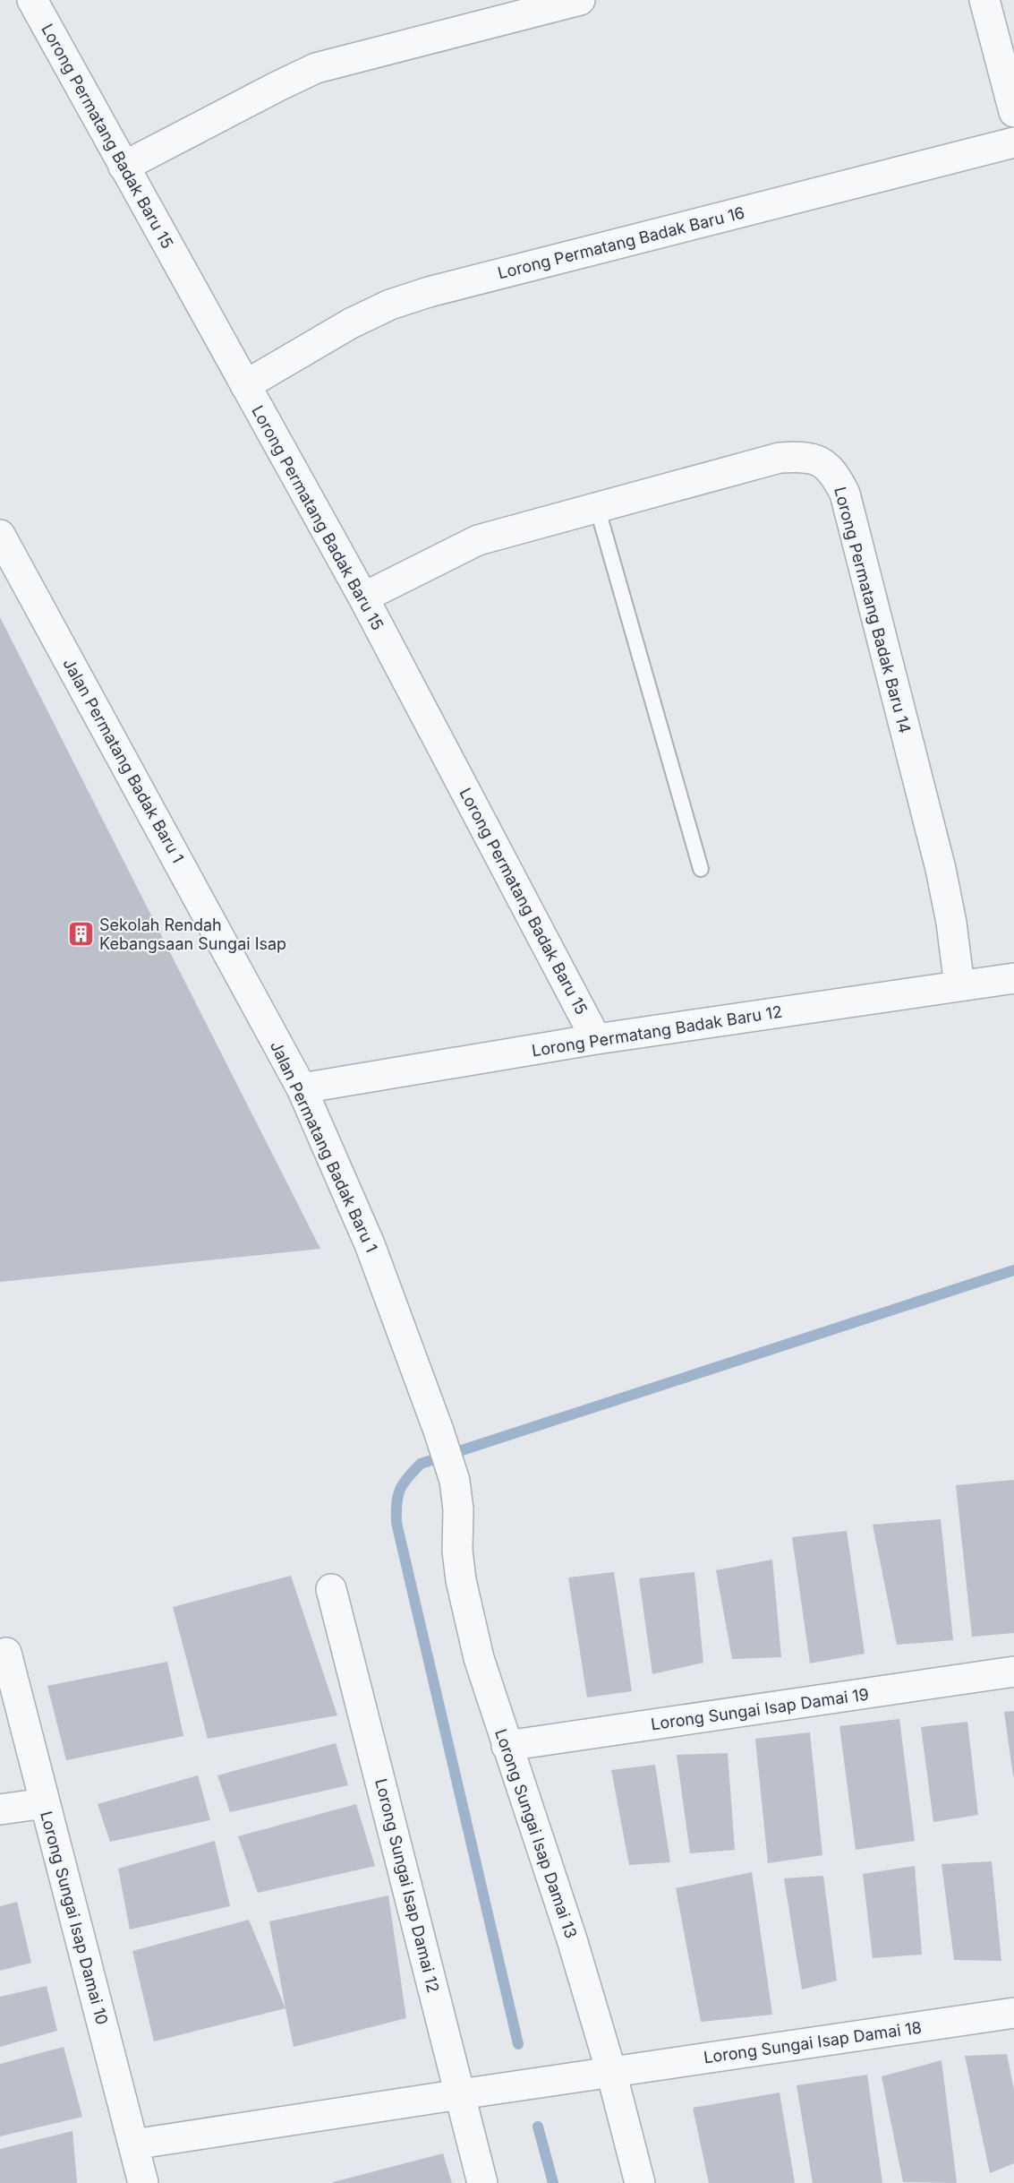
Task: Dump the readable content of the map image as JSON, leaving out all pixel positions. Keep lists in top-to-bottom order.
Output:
{
  "streets": {
    "street": [
      "Lorong Permatang Badak Baru 15",
      "Lorong Permatang Badak Baru 16",
      "Lorong Permatang Badak Baru 14",
      "Jalan Permatang Badak Baru 1",
      "Lorong Permatang Badak Baru 12",
      "Lorong Sungai Isap Damai 19",
      "Lorong Sungai Isap Damai 13",
      "Lorong Sungai Isap Damai 12",
      "Lorong Sungai Isap Damai 10",
      "Lorong Sungai Isap Damai 18"
    ]
  },
  "crossings": [
    ["Lorong Permatang Badak Baru 15", "Lorong Permatang Badak Baru 16"],
    ["Lorong Permatang Badak Baru 15", "Lorong Permatang Badak Baru 14"],
    ["Lorong Permatang Badak Baru 15", "Lorong Permatang Badak Baru 12"],
    ["Lorong Permatang Badak Baru 14", "Lorong Permatang Badak Baru 12"],
    ["Jalan Permatang Badak Baru 1", "Lorong Permatang Badak Baru 12"],
    ["Jalan Permatang Badak Baru 1", "Lorong Sungai Isap Damai 13"],
    ["Lorong Sungai Isap Damai 19", "Lorong Sungai Isap Damai 13"],
    ["Lorong Sungai Isap Damai 13", "Lorong Sungai Isap Damai 18"],
    ["Lorong Sungai Isap Damai 12", "Lorong Sungai Isap Damai 18"],
    ["Lorong Sungai Isap Damai 10", "Lorong Sungai Isap Damai 18"]
  ],
  "places": {
    "building": ["Sekolah Rendah Kebangsaan Sungai Isap"]
  }
}
